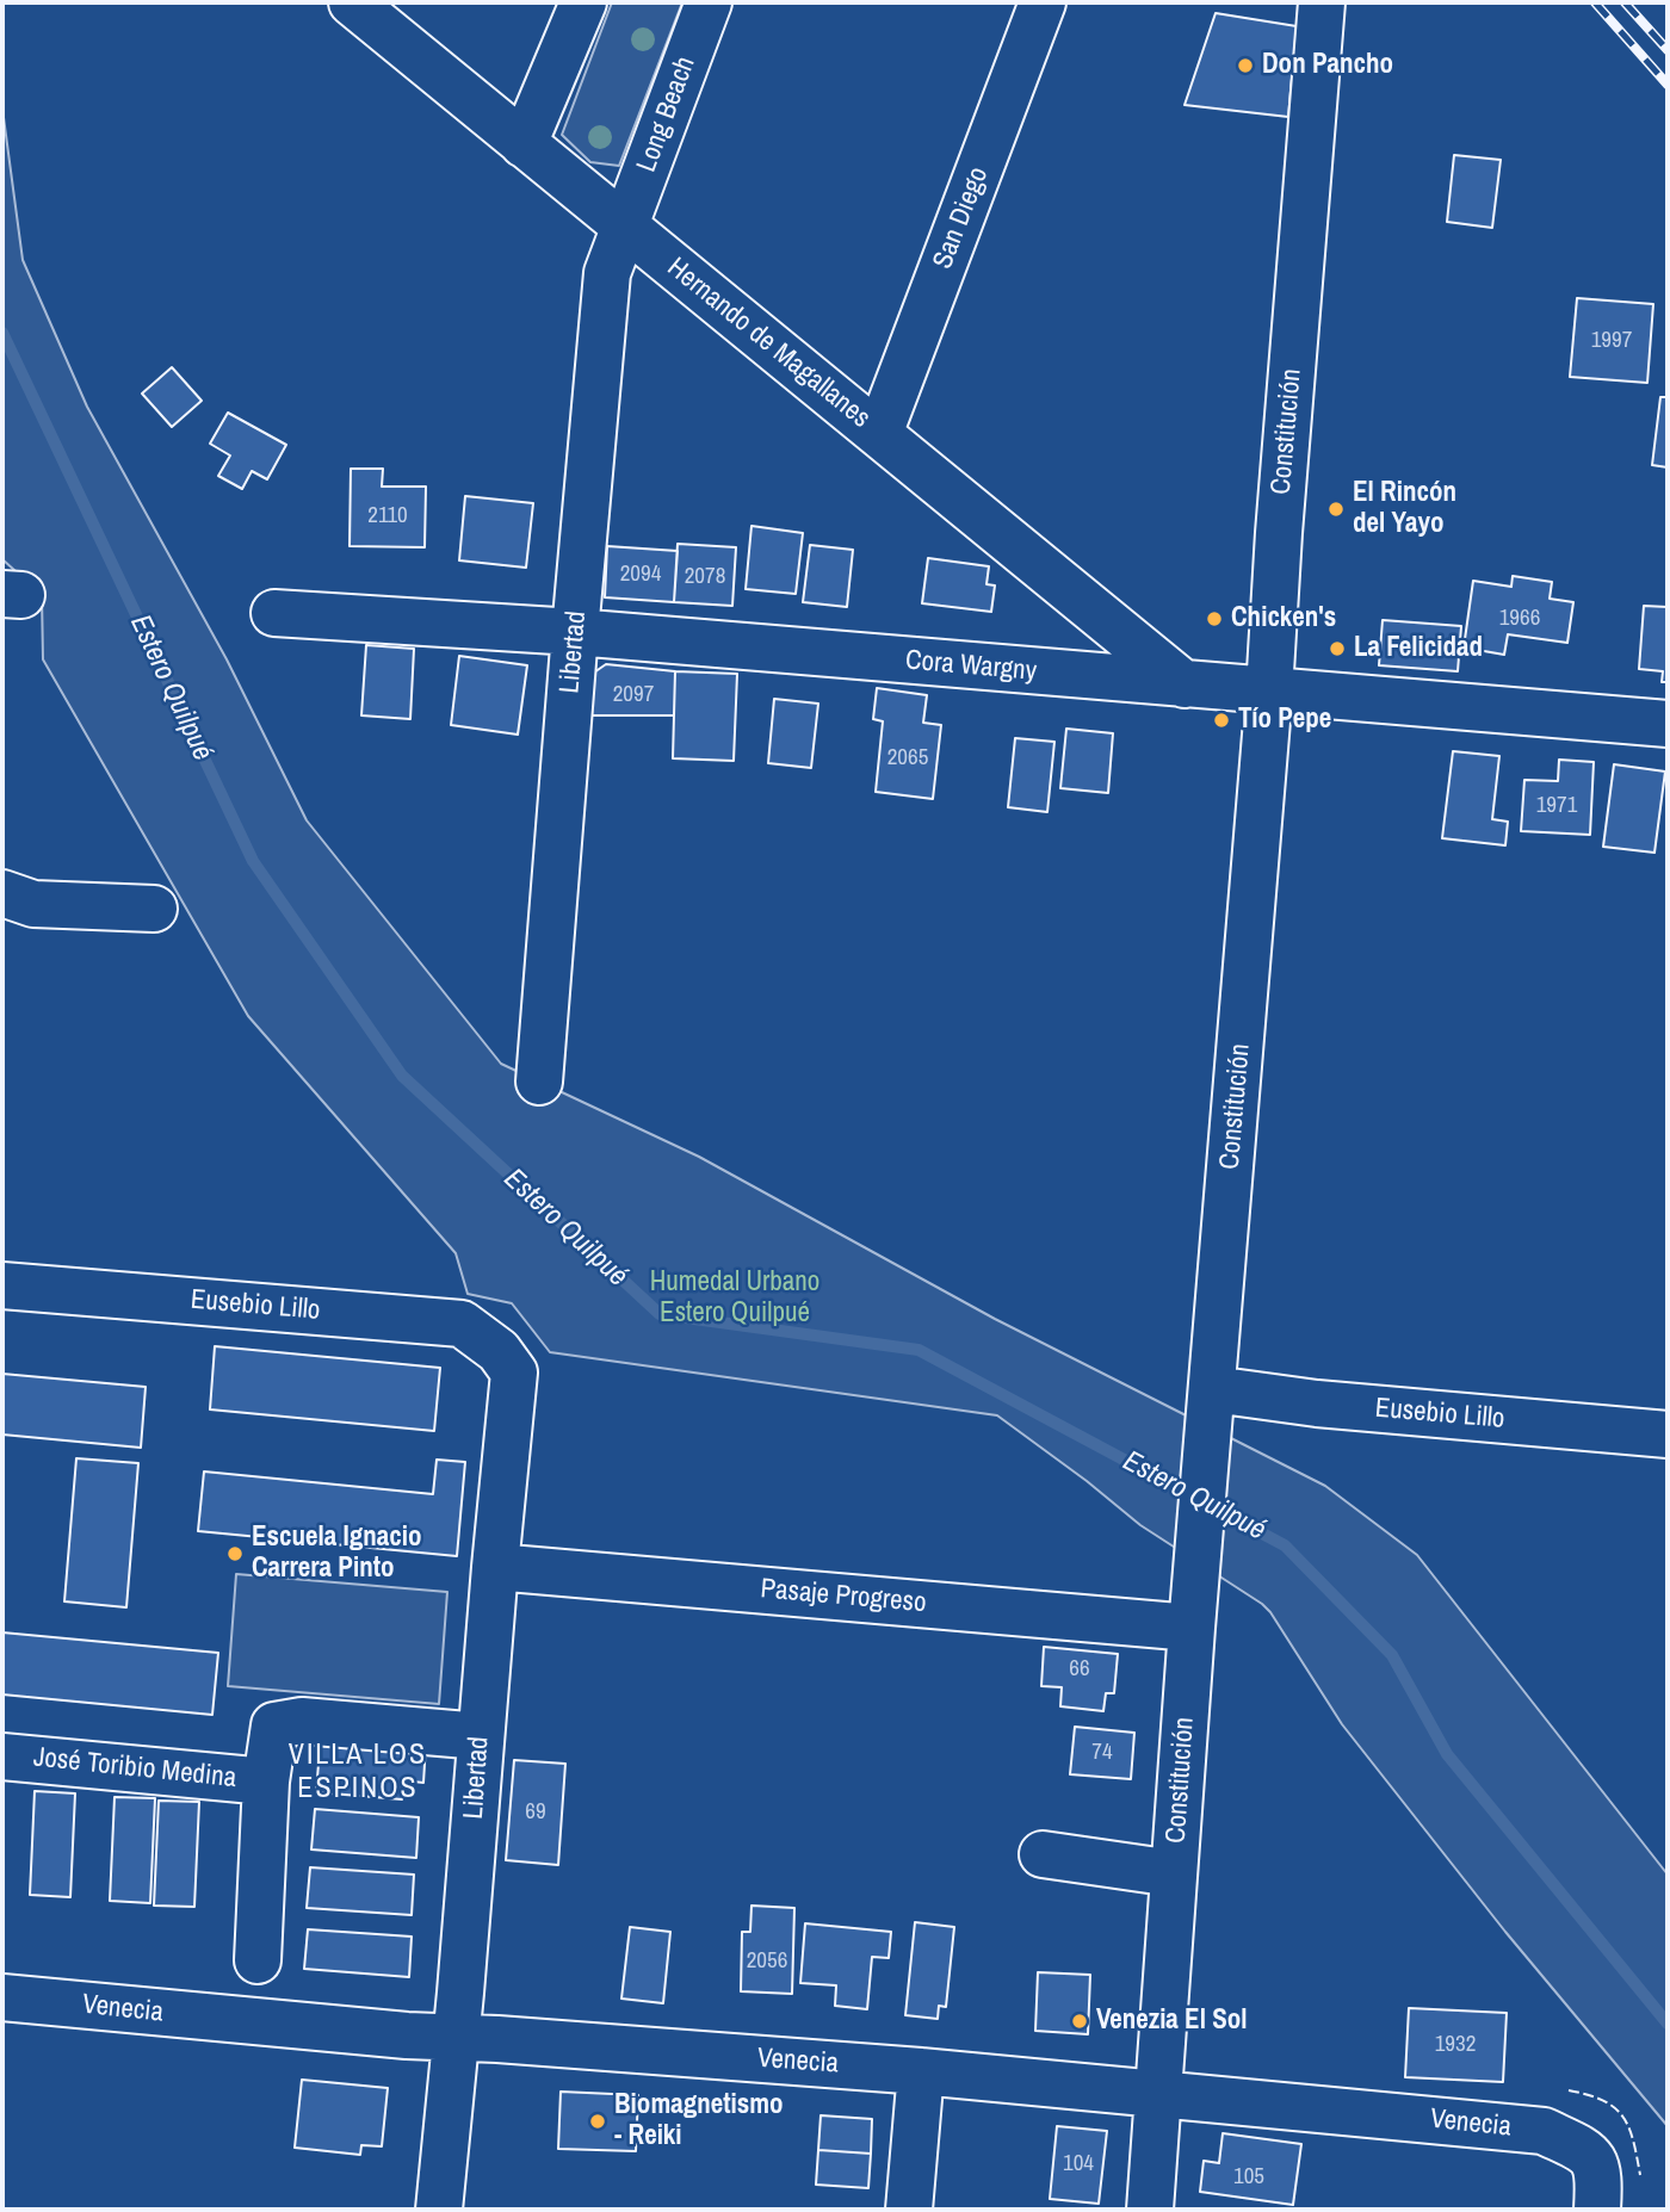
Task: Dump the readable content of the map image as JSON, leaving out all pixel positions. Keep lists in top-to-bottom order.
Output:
{
  "streets": {
    "street": [
      "Long Beach",
      "San Diego",
      "Hernando de Magallanes",
      "Constitución",
      "Libertad",
      "Cora Wargny",
      "Eusebio Lillo",
      "Pasaje Progreso",
      "José Toribio Medina",
      "Venecia"
    ]
  },
  "crossings": [
    ["Long Beach", "Hernando de Magallanes"],
    ["Long Beach", "Libertad"],
    ["San Diego", "Hernando de Magallanes"],
    ["Hernando de Magallanes", "Libertad"],
    ["Hernando de Magallanes", "Cora Wargny"],
    ["Constitución", "Cora Wargny"],
    ["Constitución", "Eusebio Lillo"],
    ["Constitución", "Pasaje Progreso"],
    ["Constitución", "Venecia"],
    ["Libertad", "Cora Wargny"],
    ["Libertad", "Eusebio Lillo"],
    ["Libertad", "Pasaje Progreso"],
    ["Libertad", "José Toribio Medina"],
    ["Libertad", "Venecia"]
  ],
  "districts": ["VILLA LOS ESPINOS"],
  "water": ["Estero Quilpué"],
  "parks": ["Humedal Urbano Estero Quilpué"],
  "places": [
    "Don Pancho",
    "El Rincón del Yayo",
    "Chicken's",
    "La Felicidad",
    "Tío Pepe",
    "Escuela Ignacio Carrera Pinto",
    "Venezia El Sol",
    "Biomagnetismo - Reiki"
  ],
  "house_numbers": [
    "1997",
    "2110",
    "2094",
    "2078",
    "1966",
    "2097",
    "2065",
    "1971",
    "66",
    "74",
    "69",
    "2056",
    "1932",
    "104",
    "105"
  ]
}
